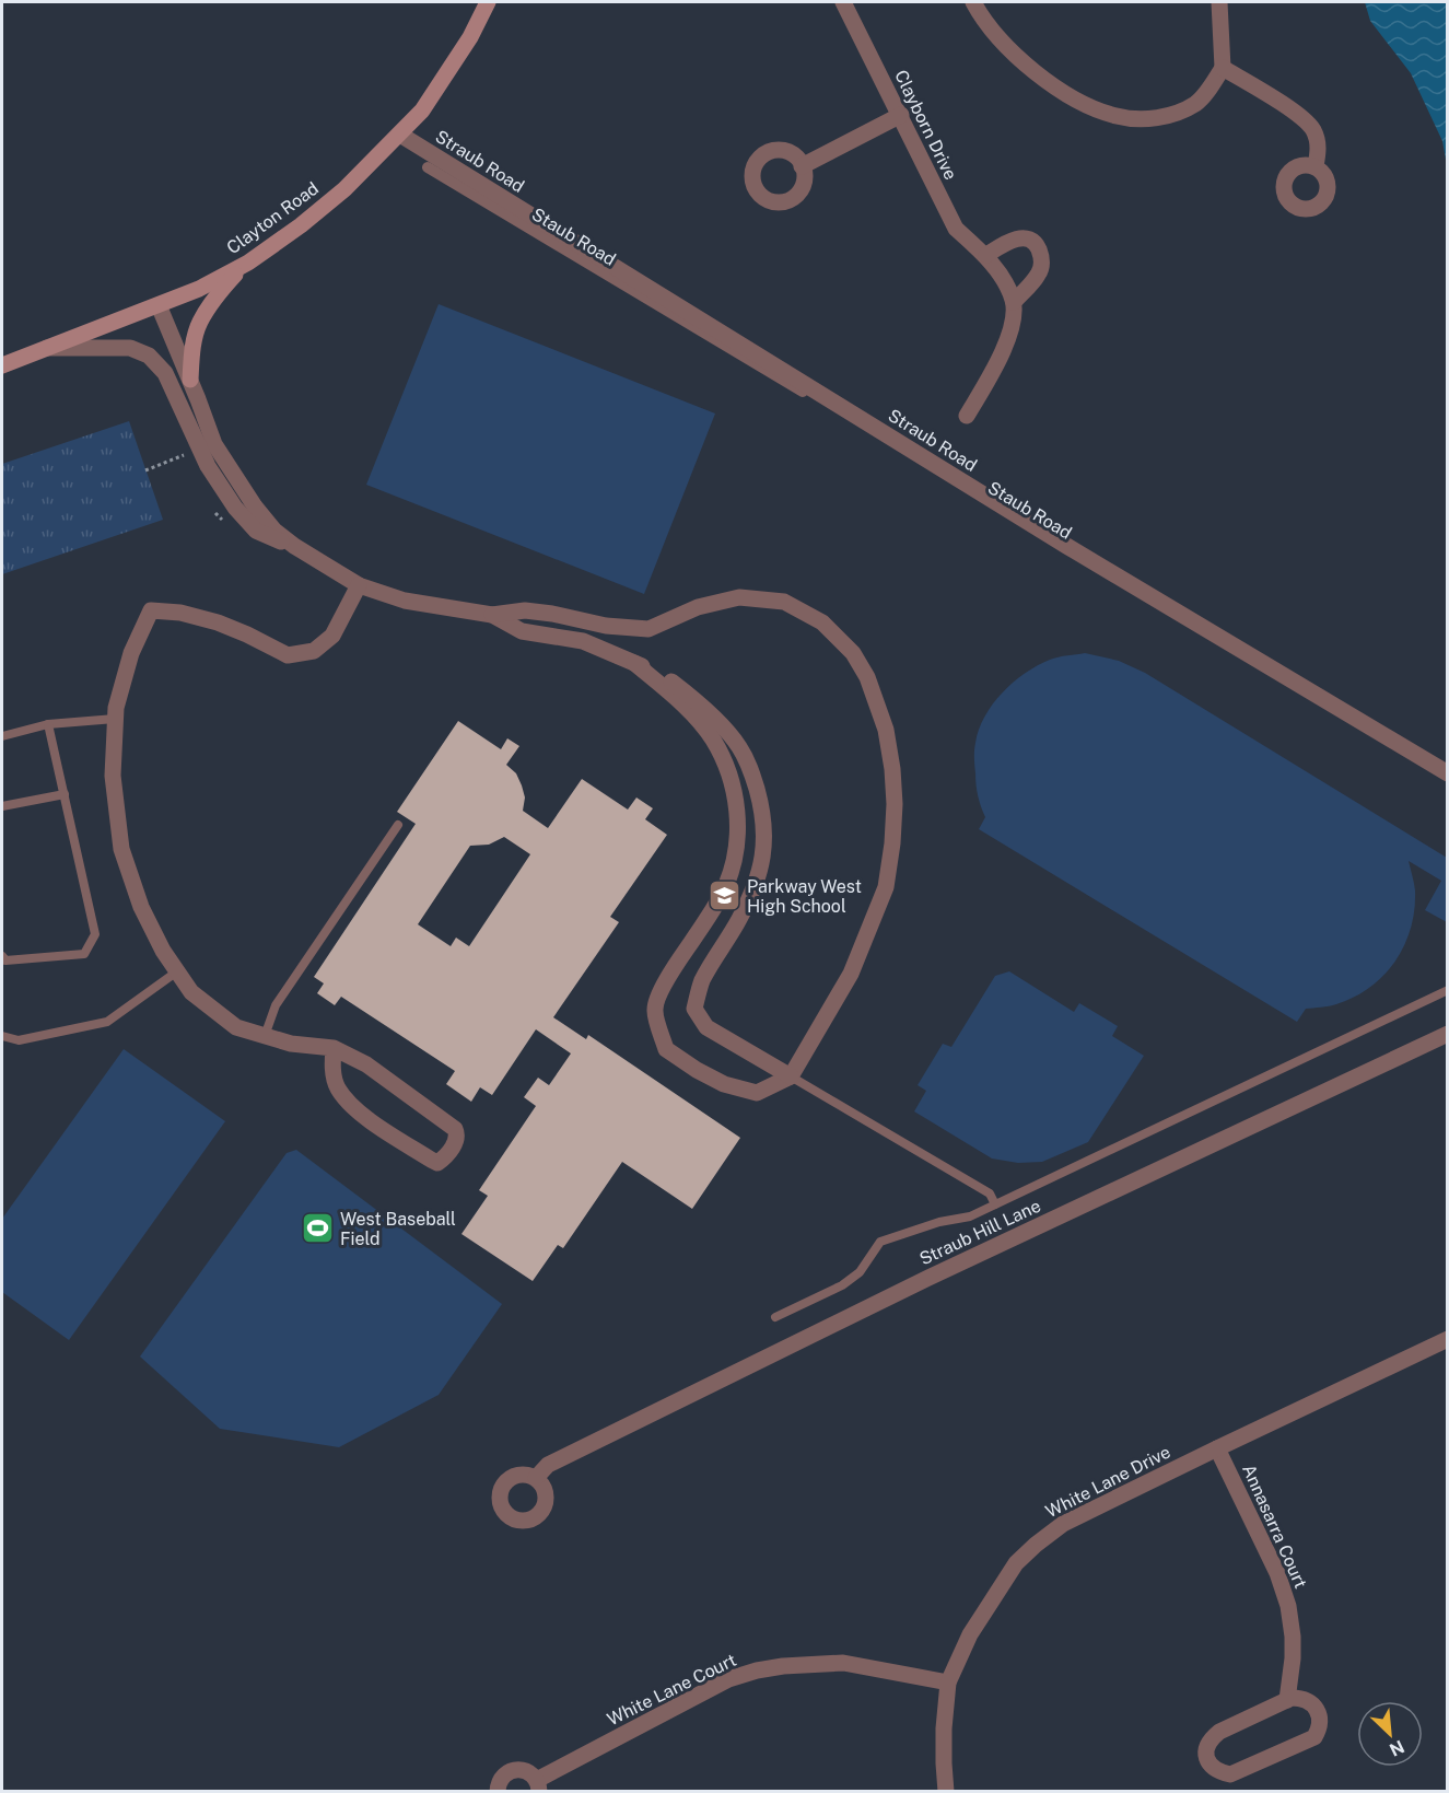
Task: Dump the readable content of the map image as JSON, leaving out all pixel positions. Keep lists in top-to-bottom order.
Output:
{
  "streets": {
    "main road": ["Clayton Road"],
    "street": [
      "Clayborn Drive",
      "Straub Road",
      "Staub Road",
      "Straub Hill Lane",
      "White Lane Drive",
      "Annasarra Court",
      "White Lane Court"
    ]
  },
  "crossings": [
    ["Straub Road", "Clayton Road"],
    ["Straub Road", "Staub Road"],
    ["White Lane Drive", "Annasarra Court"],
    ["White Lane Drive", "White Lane Court"]
  ],
  "places": {
    "school or university": ["Parkway West High School"],
    "sports": ["West Baseball Field"]
  },
  "north": "bottom right"
}
